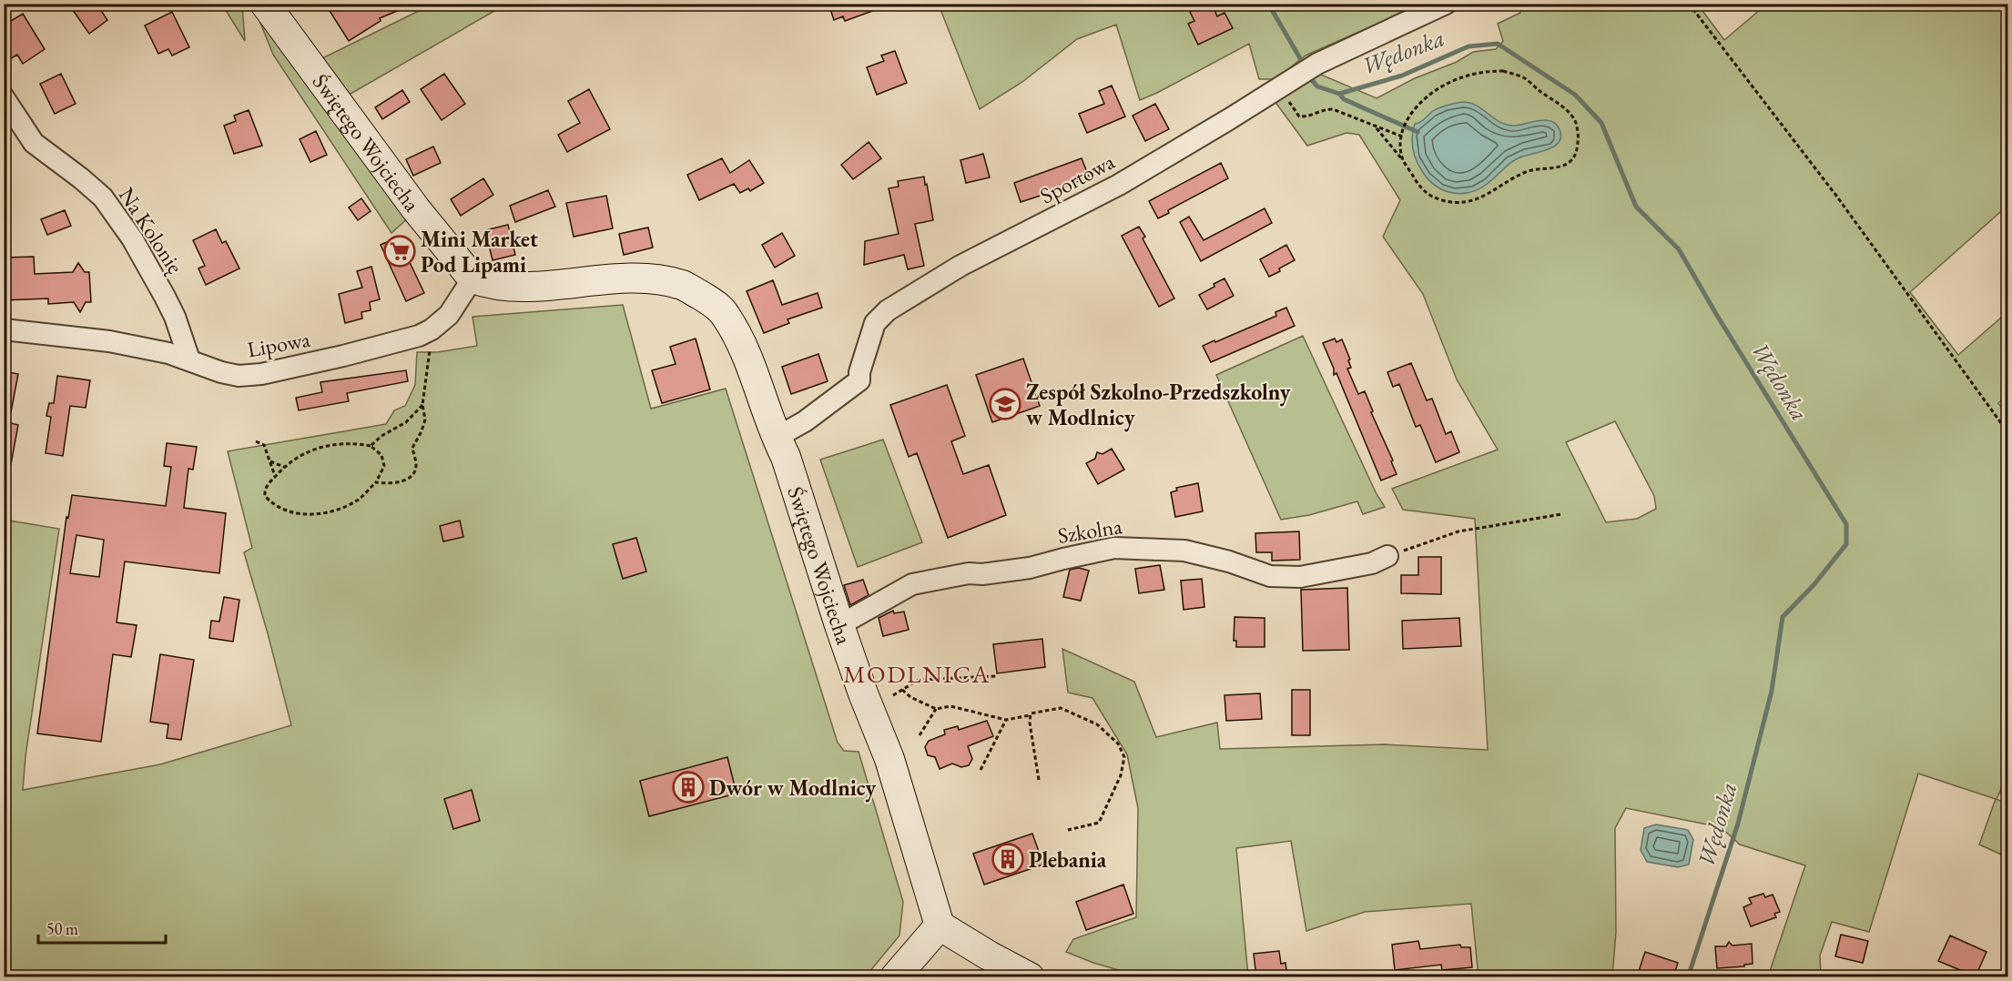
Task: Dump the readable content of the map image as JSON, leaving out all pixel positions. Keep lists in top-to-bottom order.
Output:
{
  "streets": {
    "street": [
      "Świętego Wojciecha",
      "Sportowa",
      "Na Kolonię",
      "Lipowa",
      "Szkolna"
    ]
  },
  "crossings": [
    ["Świętego Wojciecha", "Sportowa"],
    ["Świętego Wojciecha", "Lipowa"],
    ["Świętego Wojciecha", "Szkolna"],
    ["Na Kolonię", "Lipowa"]
  ],
  "districts": ["MODLNICA"],
  "water": ["Wędonka"],
  "places": {
    "supermarket": ["Mini Market Pod Lipami"],
    "school or university": ["Zespół Szkolno-Przedszkolny w Modlnicy"],
    "building": ["Dwór w Modlnicy", "Plebania"]
  },
  "scale_bar": "50 m"
}
